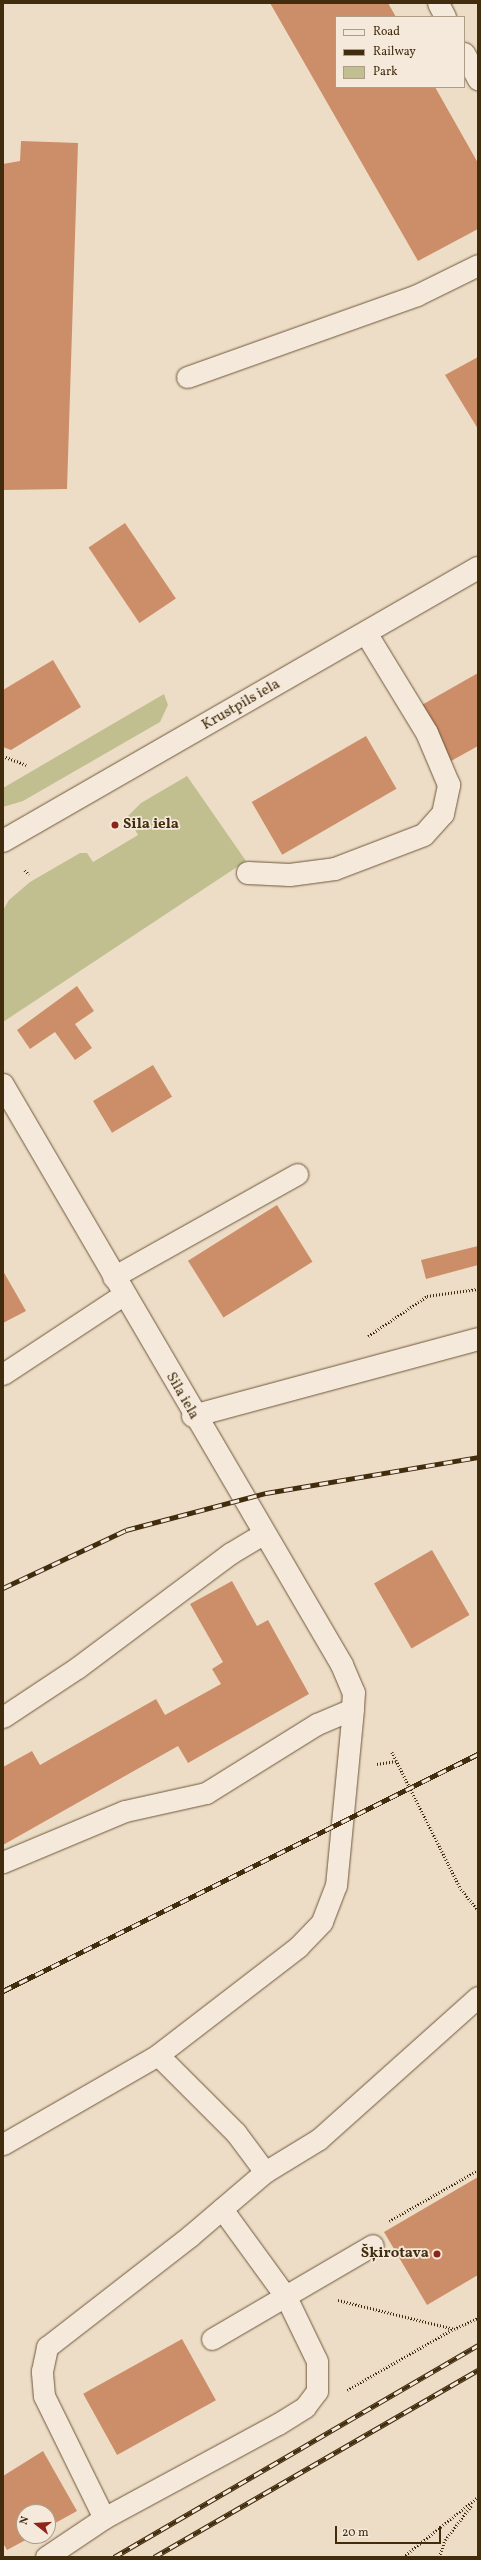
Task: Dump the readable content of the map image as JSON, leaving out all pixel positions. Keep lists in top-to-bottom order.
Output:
{
  "streets": {
    "street": ["Krustpils iela", "Sila iela"]
  },
  "places": ["Sila iela", "Šķirotava"],
  "legend": ["Road", "Railway", "Park"],
  "scale_bar": "20 m",
  "north": "left"
}
